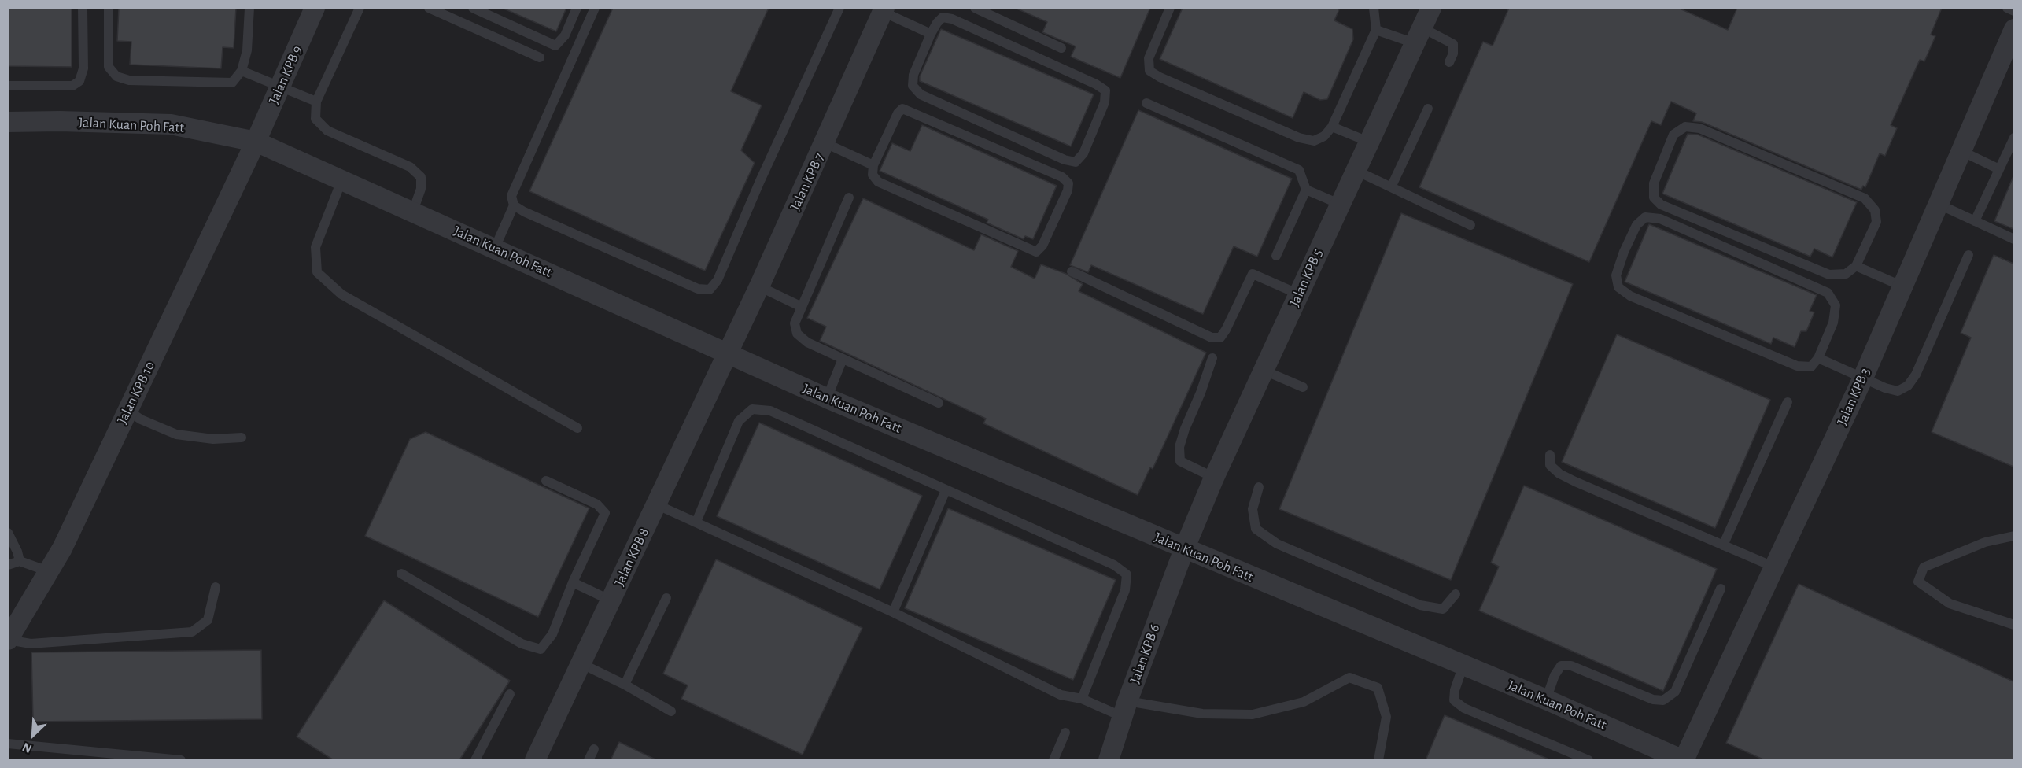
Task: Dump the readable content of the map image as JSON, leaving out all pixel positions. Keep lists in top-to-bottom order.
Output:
{
  "streets": {
    "street": [
      "Jalan KPB 9",
      "Jalan Kuan Poh Fatt",
      "Jalan KPB 7",
      "Jalan KPB 5",
      "Jalan KPB 10",
      "Jalan KPB 3",
      "Jalan KPB 8",
      "Jalan KPB 6"
    ]
  },
  "crossings": [
    ["Jalan KPB 9", "Jalan Kuan Poh Fatt"],
    ["Jalan KPB 9", "Jalan KPB 10"],
    ["Jalan Kuan Poh Fatt", "Jalan KPB 7"],
    ["Jalan Kuan Poh Fatt", "Jalan KPB 5"],
    ["Jalan Kuan Poh Fatt", "Jalan KPB 10"],
    ["Jalan Kuan Poh Fatt", "Jalan KPB 3"],
    ["Jalan Kuan Poh Fatt", "Jalan KPB 8"],
    ["Jalan Kuan Poh Fatt", "Jalan KPB 6"],
    ["Jalan KPB 7", "Jalan KPB 8"],
    ["Jalan KPB 5", "Jalan KPB 6"]
  ],
  "north": "bottom left"
}
